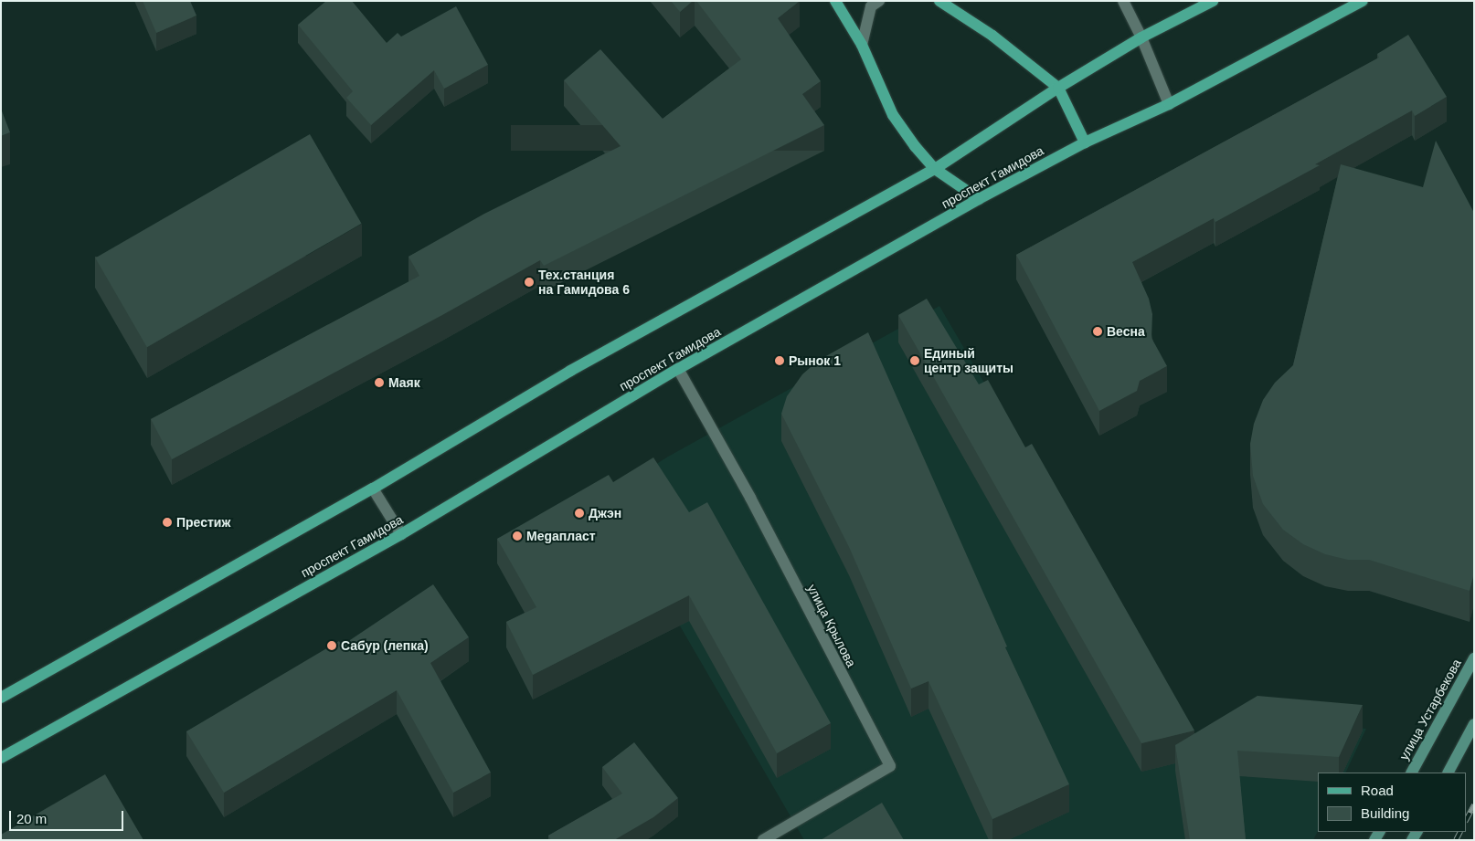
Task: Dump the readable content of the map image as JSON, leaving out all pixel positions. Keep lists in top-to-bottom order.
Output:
{
  "streets": {
    "main road": ["проспект Гамидова", "улица Устарбекова"],
    "street": ["улица Крылова"]
  },
  "crossings": [
    ["проспект Гамидова", "улица Крылова"]
  ],
  "places": [
    "Тех.станция на Гамидова 6",
    "Весна",
    "Рынок 1",
    "Единый центр защиты",
    "Маяк",
    "Джэн",
    "Престиж",
    "Megaпласт",
    "Сабур (лепка)"
  ],
  "legend": ["Road", "Building"],
  "scale_bar": "20 m"
}
